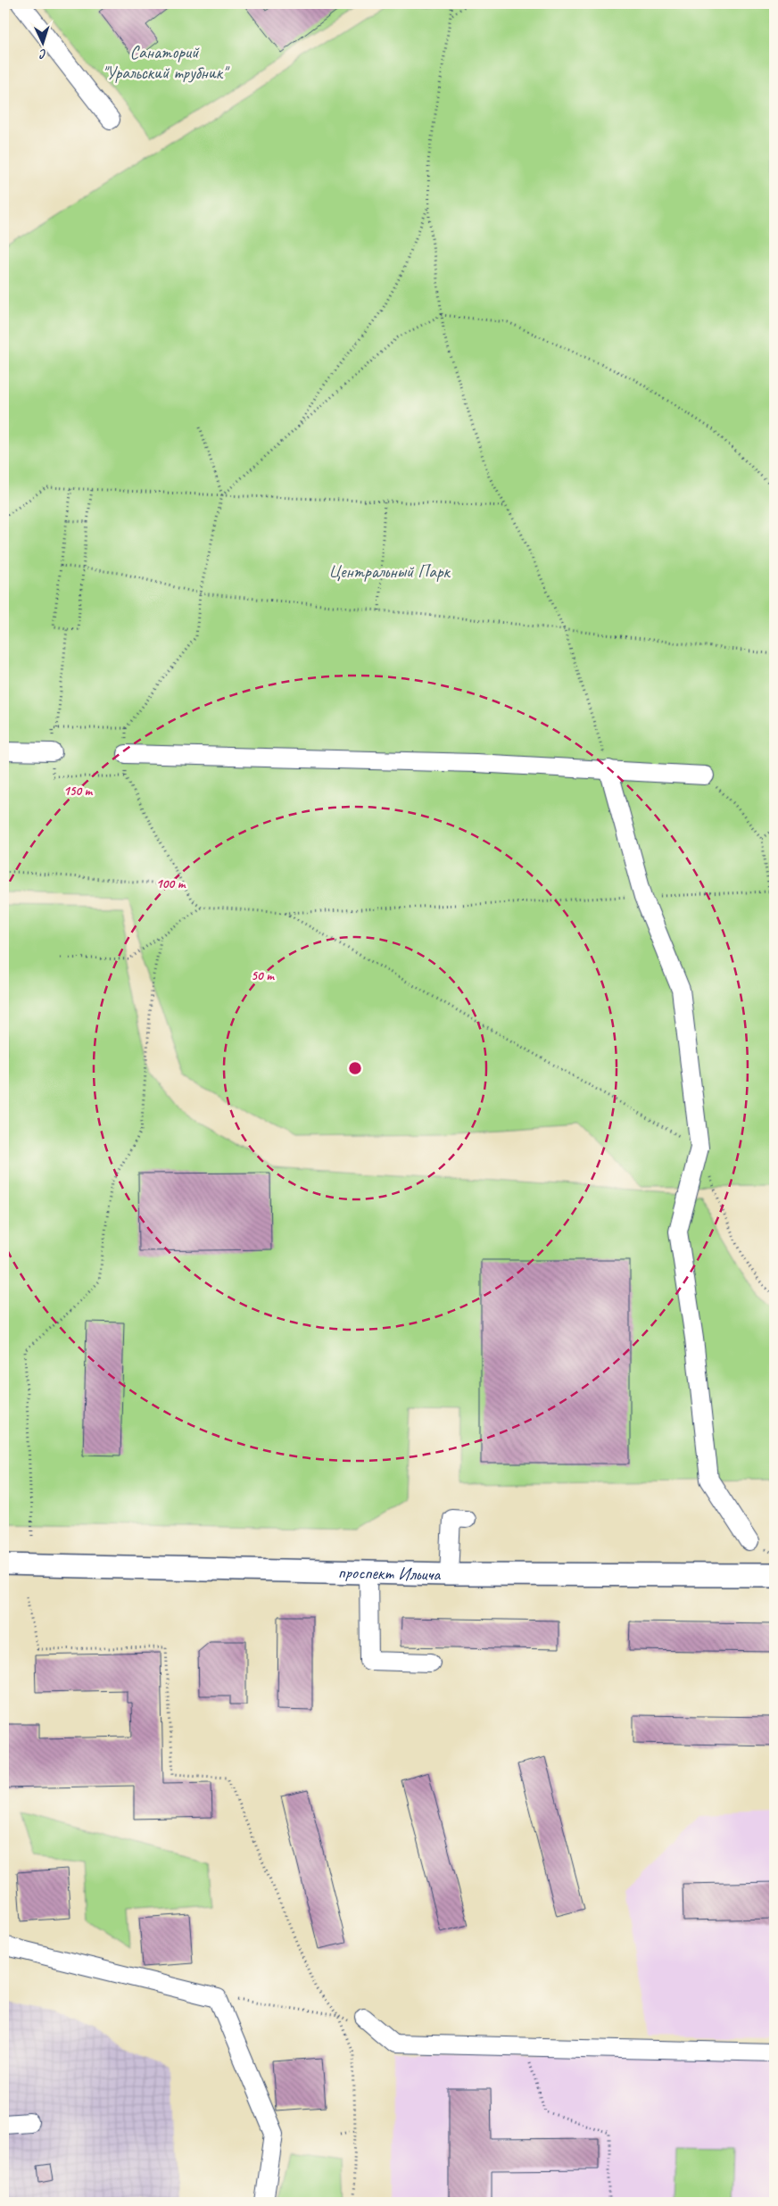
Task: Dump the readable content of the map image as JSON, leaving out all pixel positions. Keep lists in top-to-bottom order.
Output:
{
  "streets": {
    "main road": ["проспект Ильича"]
  },
  "parks": ["Санаторий \"Уральский трубник\"", "Центральный Парк"],
  "north": "bottom",
  "rings": ["150 m", "100 m", "50 m"]
}
